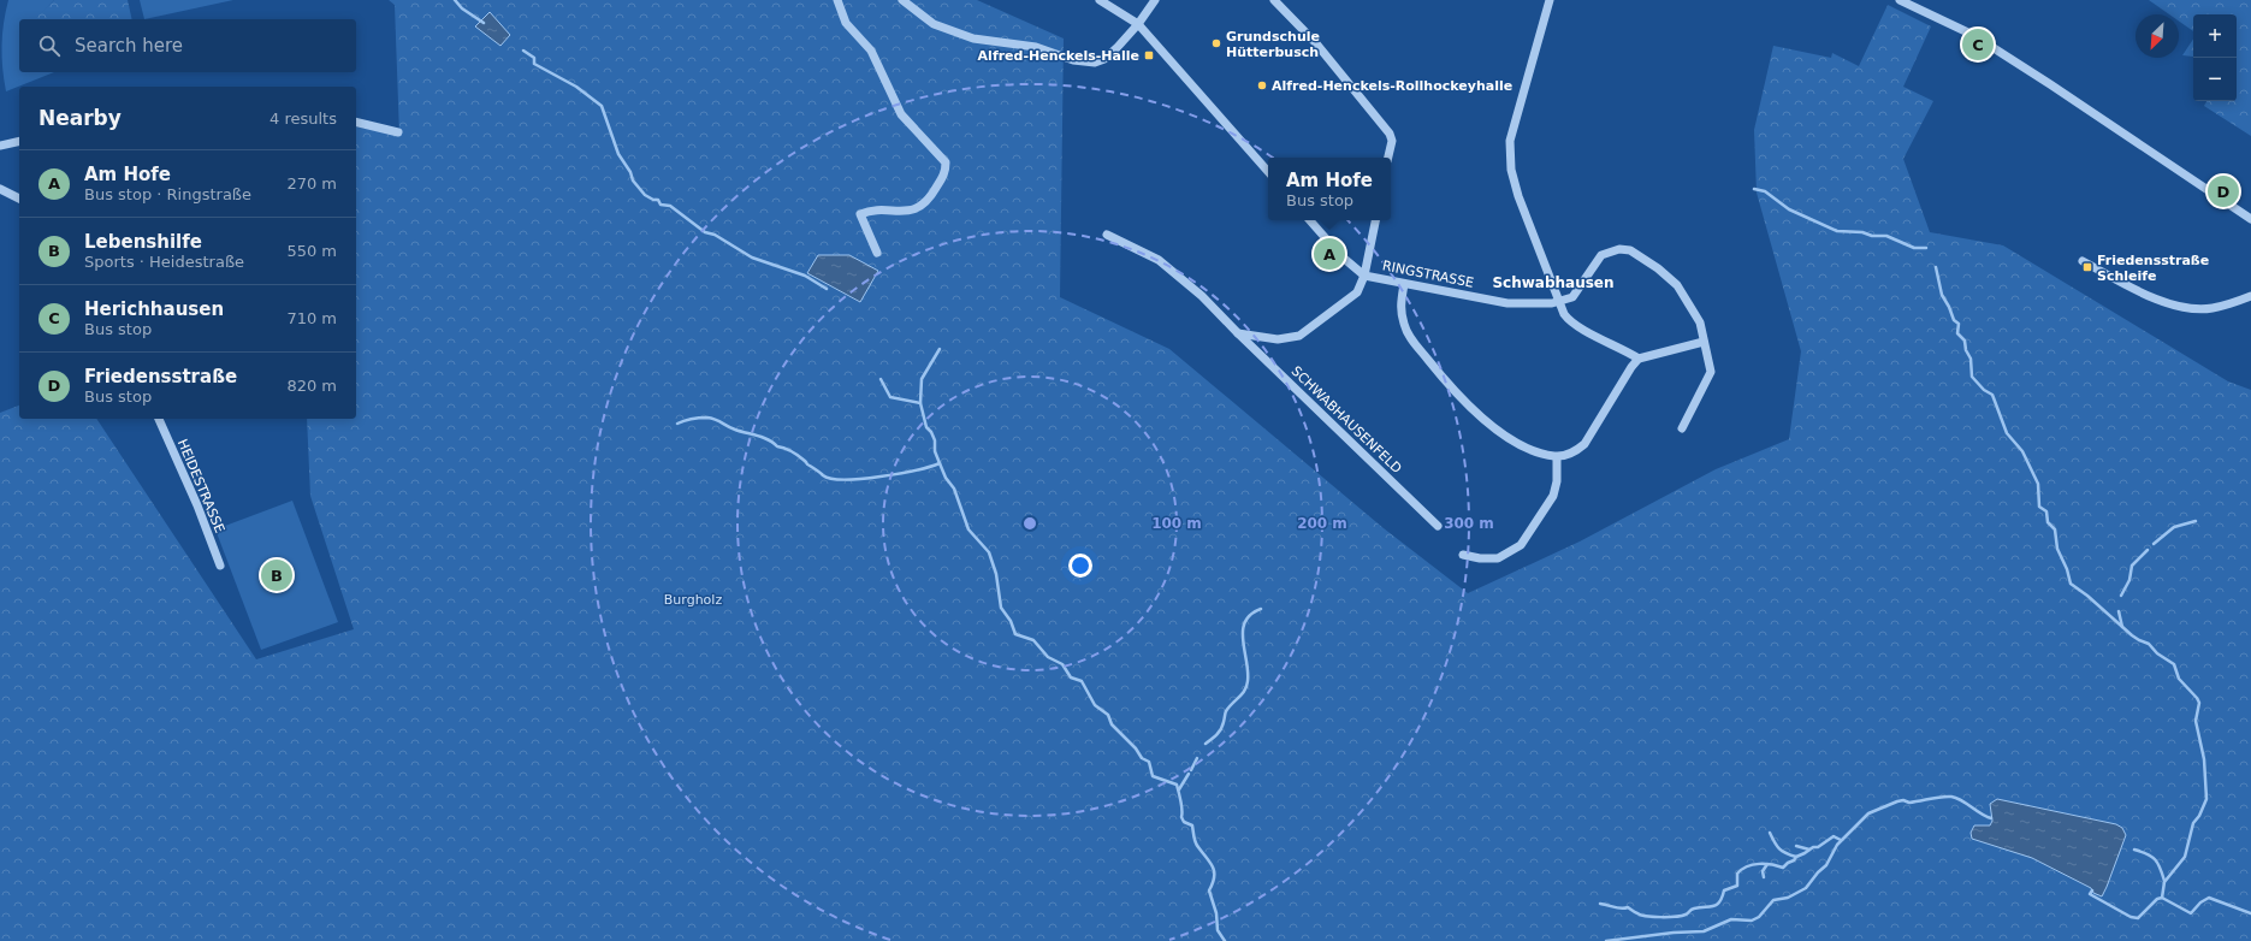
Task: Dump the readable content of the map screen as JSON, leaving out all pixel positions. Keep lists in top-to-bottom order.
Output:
{
  "streets": {
    "street": ["RINGSTRASSE", "SCHWABHAUSENFELD", "HEIDESTRASSE"]
  },
  "districts": ["Schwabhausen"],
  "parks": ["Burgholz"],
  "places": {
    "other": ["Grundschule Hütterbusch", "Alfred-Henckels-Rollhockeyhalle"],
    "transit": ["Alfred-Henckels-Halle", "Friedensstraße Schleife"]
  },
  "north": "bottom left",
  "page": {
    "map_buttons": ["+", "−"],
    "search": "Search here",
    "pins": [
      "C",
      "D",
      "A",
      "B"
    ],
    "heading": ["Nearby", "4 results"],
    "list": [
      {
        "mark": "A",
        "name": "Am Hofe",
        "note": "Bus stop · Ringstraße",
        "value": "270 m"
      },
      {
        "mark": "B",
        "name": "Lebenshilfe",
        "note": "Sports · Heidestraße",
        "value": "550 m"
      },
      {
        "mark": "C",
        "name": "Herichhausen",
        "note": "Bus stop",
        "value": "710 m"
      },
      {
        "mark": "D",
        "name": "Friedensstraße",
        "note": "Bus stop",
        "value": "820 m"
      }
    ],
    "popup": ["Am Hofe", "Bus stop"]
  },
  "rings": ["100 m", "200 m", "300 m"]
}
